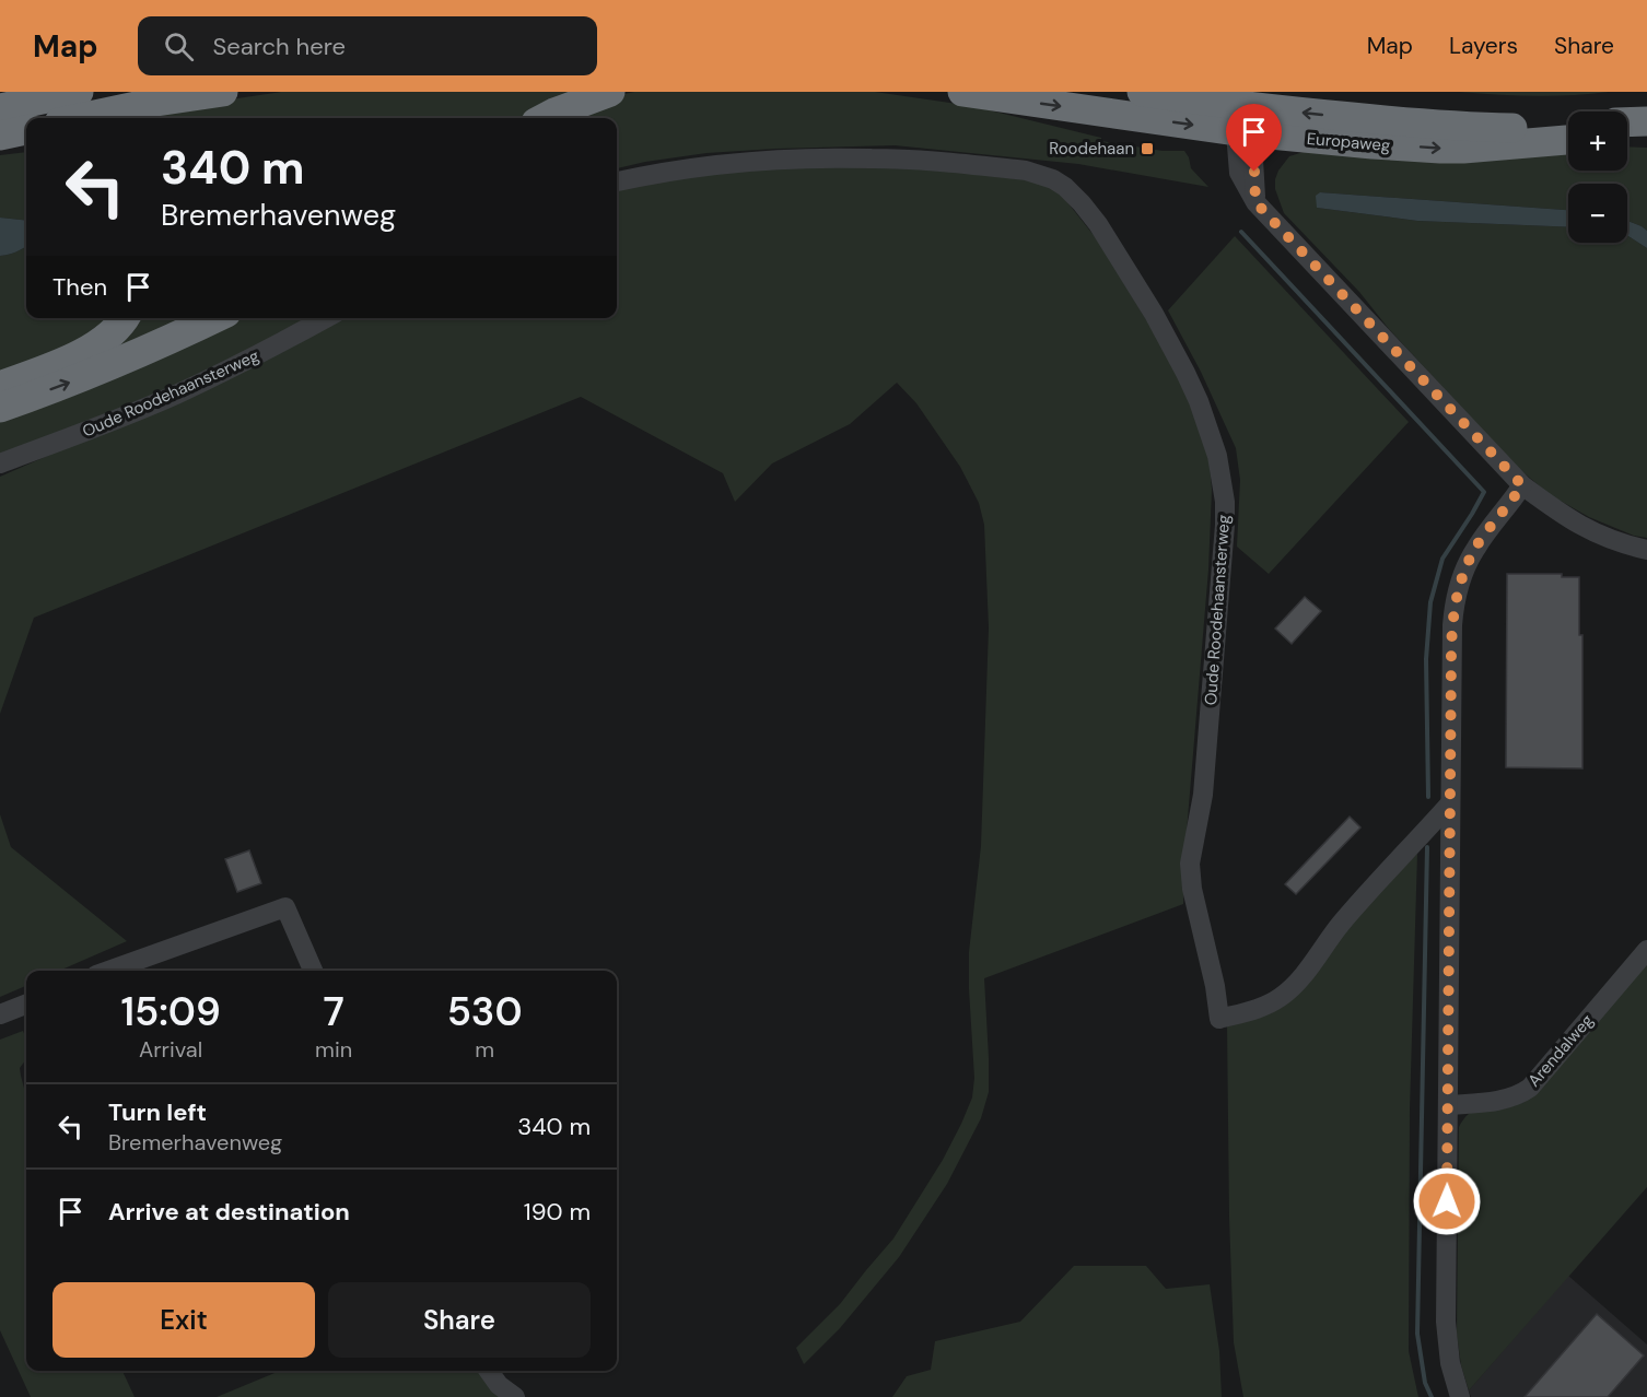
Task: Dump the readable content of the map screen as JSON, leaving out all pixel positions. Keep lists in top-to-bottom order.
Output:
{
  "streets": {
    "highway": ["Europaweg"],
    "street": ["Oude Roodehaansterweg", "Arendalweg"]
  },
  "places": {
    "transit": ["Roodehaan"]
  },
  "page": {
    "header": "Map",
    "search": "Search here",
    "nav": ["Map", "Layers", "Share"],
    "map_buttons": ["+", "−"],
    "turn": ["340 m", "Bremerhavenweg"],
    "then": "Then",
    "eta": [
      "15:09",
      "Arrival",
      "7",
      "min",
      "530",
      "m"
    ],
    "list": [
      {
        "name": "Turn left",
        "note": "Bremerhavenweg",
        "value": "340 m"
      },
      {
        "name": "Arrive at destination",
        "value": "190 m"
      }
    ],
    "buttons": ["Exit", "Share"]
  }
}
